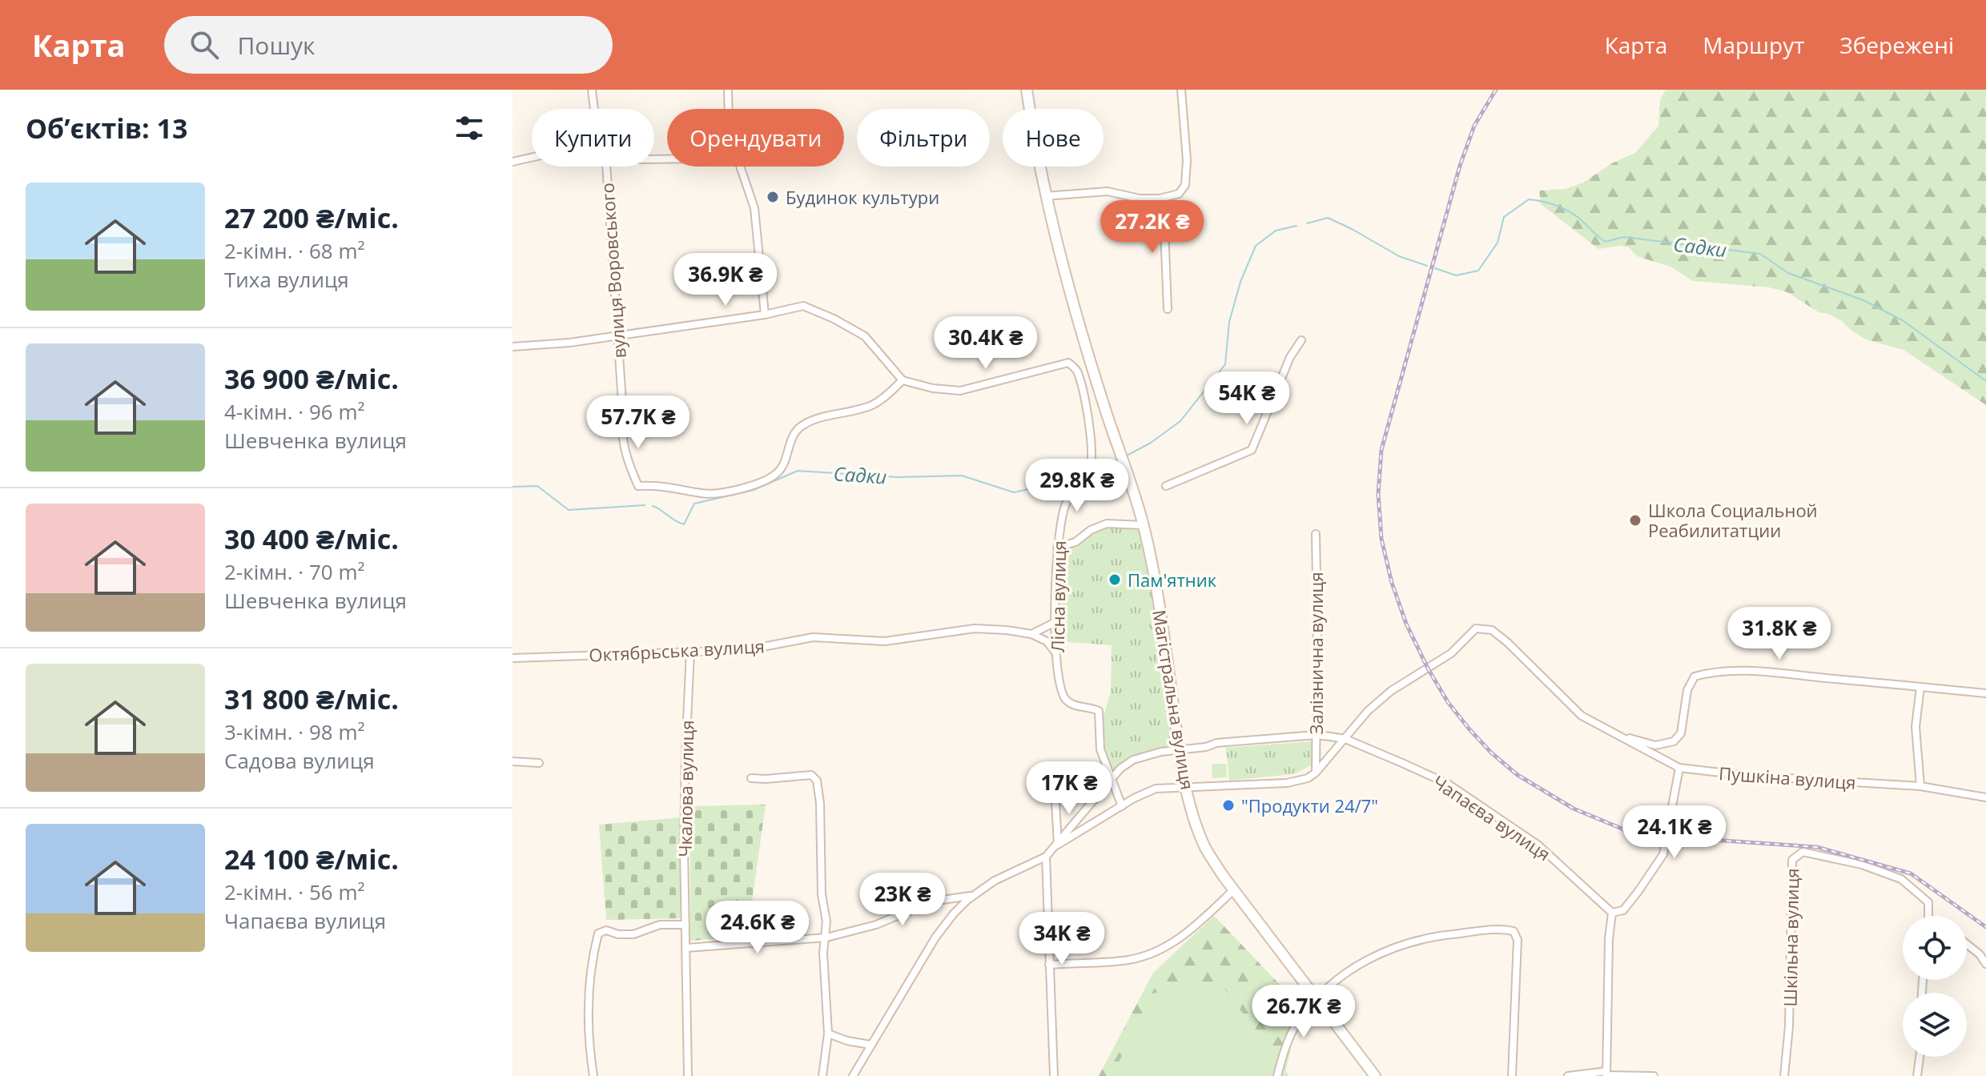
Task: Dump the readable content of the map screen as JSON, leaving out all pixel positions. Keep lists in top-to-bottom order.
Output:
{
  "streets": {
    "main road": ["Магістральна вулиця"],
    "street": [
      "вулиця Воровського",
      "Лісна вулиця",
      "Октябрьська вулиця",
      "Залізнична вулиця",
      "Пушкіна вулиця",
      "Чкалова вулиця",
      "Чапаєва вулиця",
      "Шкільна вулиця"
    ]
  },
  "crossings": [
    ["вулиця Воровського", "Лісна вулиця"],
    ["Лісна вулиця", "Чапаєва вулиця"],
    ["Октябрьська вулиця", "Чкалова вулиця"],
    ["Залізнична вулиця", "Чапаєва вулиця"],
    ["Пушкіна вулиця", "Чапаєва вулиця"]
  ],
  "water": ["Садки"],
  "places": [
    "Будинок культури",
    "Школа Социальной Реабилитатции",
    "Пам'ятник",
    "\"Продукти 24/7\""
  ],
  "page": {
    "header": "Карта",
    "search": "Пошук",
    "nav": ["Карта", "Маршрут", "Збережені"],
    "heading": "Об’єктів: 13",
    "chip": [
      "Купити",
      "Орендувати",
      "Фільтри",
      "Нове"
    ],
    "list": [
      {
        "name": "27 200 ₴/міс.",
        "note": "2-кімн. · 68 m² · Тиха вулиця"
      },
      {
        "name": "36 900 ₴/міс.",
        "note": "4-кімн. · 96 m² · Шевченка вулиця"
      },
      {
        "name": "30 400 ₴/міс.",
        "note": "2-кімн. · 70 m² · Шевченка вулиця"
      },
      {
        "name": "31 800 ₴/міс.",
        "note": "3-кімн. · 98 m² · Садова вулиця"
      },
      {
        "name": "24 100 ₴/міс.",
        "note": "2-кімн. · 56 m² · Чапаєва вулиця"
      }
    ],
    "price": [
      "27.2K ₴",
      "36.9K ₴",
      "30.4K ₴",
      "54K ₴",
      "57.7K ₴",
      "29.8K ₴",
      "31.8K ₴",
      "17K ₴",
      "24.1K ₴",
      "23K ₴",
      "24.6K ₴",
      "34K ₴",
      "26.7K ₴"
    ]
  }
}
